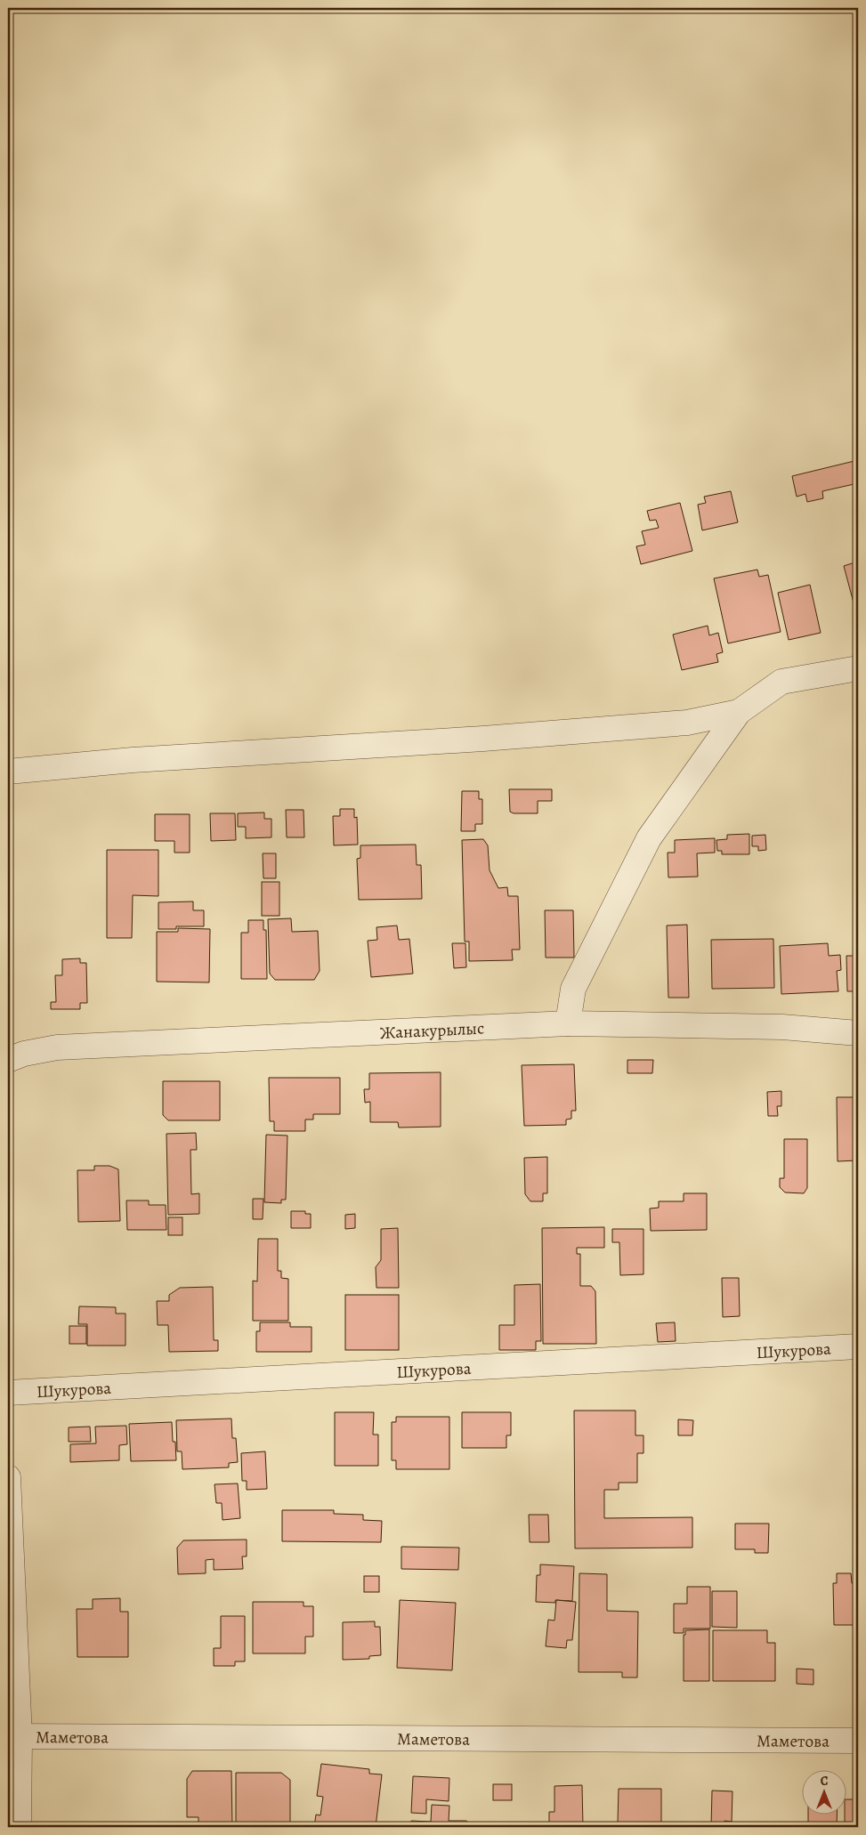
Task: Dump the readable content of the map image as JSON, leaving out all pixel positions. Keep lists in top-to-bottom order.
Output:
{
  "streets": {
    "street": ["Жанакурылыс", "Шукурова", "Маметова"]
  },
  "north": "top"
}
